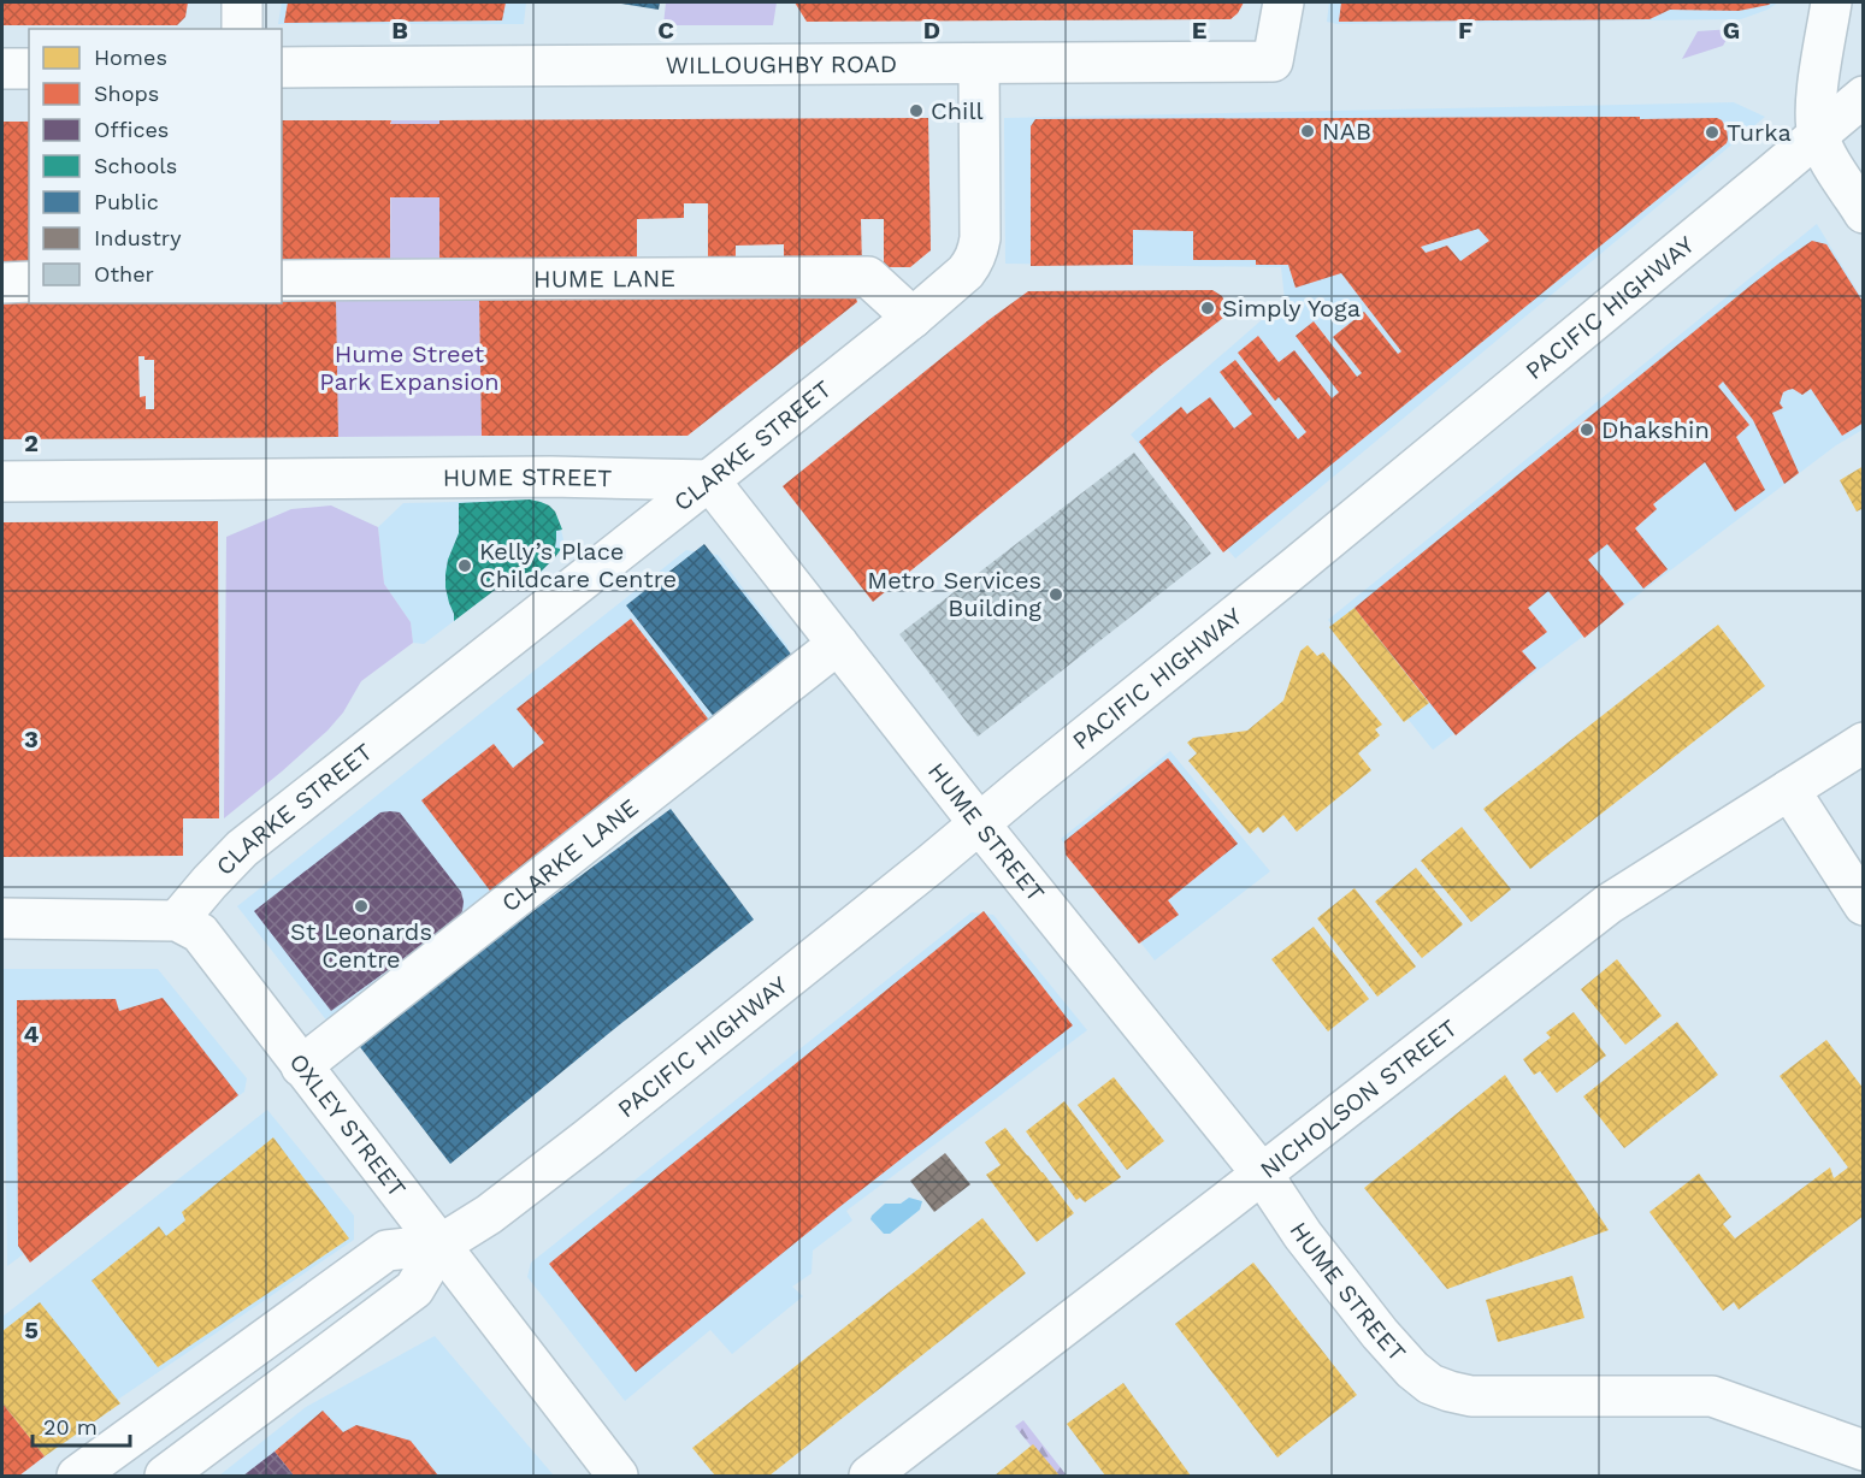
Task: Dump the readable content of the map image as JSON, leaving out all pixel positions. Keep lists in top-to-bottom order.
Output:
{
  "streets": {
    "street": [
      "WILLOUGHBY ROAD",
      "HUME LANE",
      "PACIFIC HIGHWAY",
      "CLARKE STREET",
      "HUME STREET",
      "CLARKE LANE",
      "NICHOLSON STREET",
      "OXLEY STREET"
    ]
  },
  "crossings": [
    ["WILLOUGHBY ROAD", "CLARKE STREET"],
    ["HUME LANE", "CLARKE STREET"],
    ["PACIFIC HIGHWAY", "HUME STREET"],
    ["PACIFIC HIGHWAY", "OXLEY STREET"],
    ["CLARKE STREET", "HUME STREET"],
    ["CLARKE STREET", "OXLEY STREET"],
    ["HUME STREET", "CLARKE LANE"],
    ["HUME STREET", "NICHOLSON STREET"],
    ["CLARKE LANE", "OXLEY STREET"]
  ],
  "parks": ["Hume Street Park Expansion"],
  "places": [
    "Chill",
    "NAB",
    "Turka",
    "Simply Yoga",
    "Dhakshin",
    "Kelly’s Place Childcare Centre",
    "Metro Services Building",
    "St Leonards Centre"
  ],
  "legend": [
    "Homes",
    "Shops",
    "Offices",
    "Schools",
    "Public",
    "Industry",
    "Other"
  ],
  "scale_bar": "20 m",
  "grid": {
    "columns": [
      "B",
      "C",
      "D",
      "E",
      "F",
      "G"
    ],
    "rows": [
      "2",
      "3",
      "4",
      "5"
    ]
  }
}
